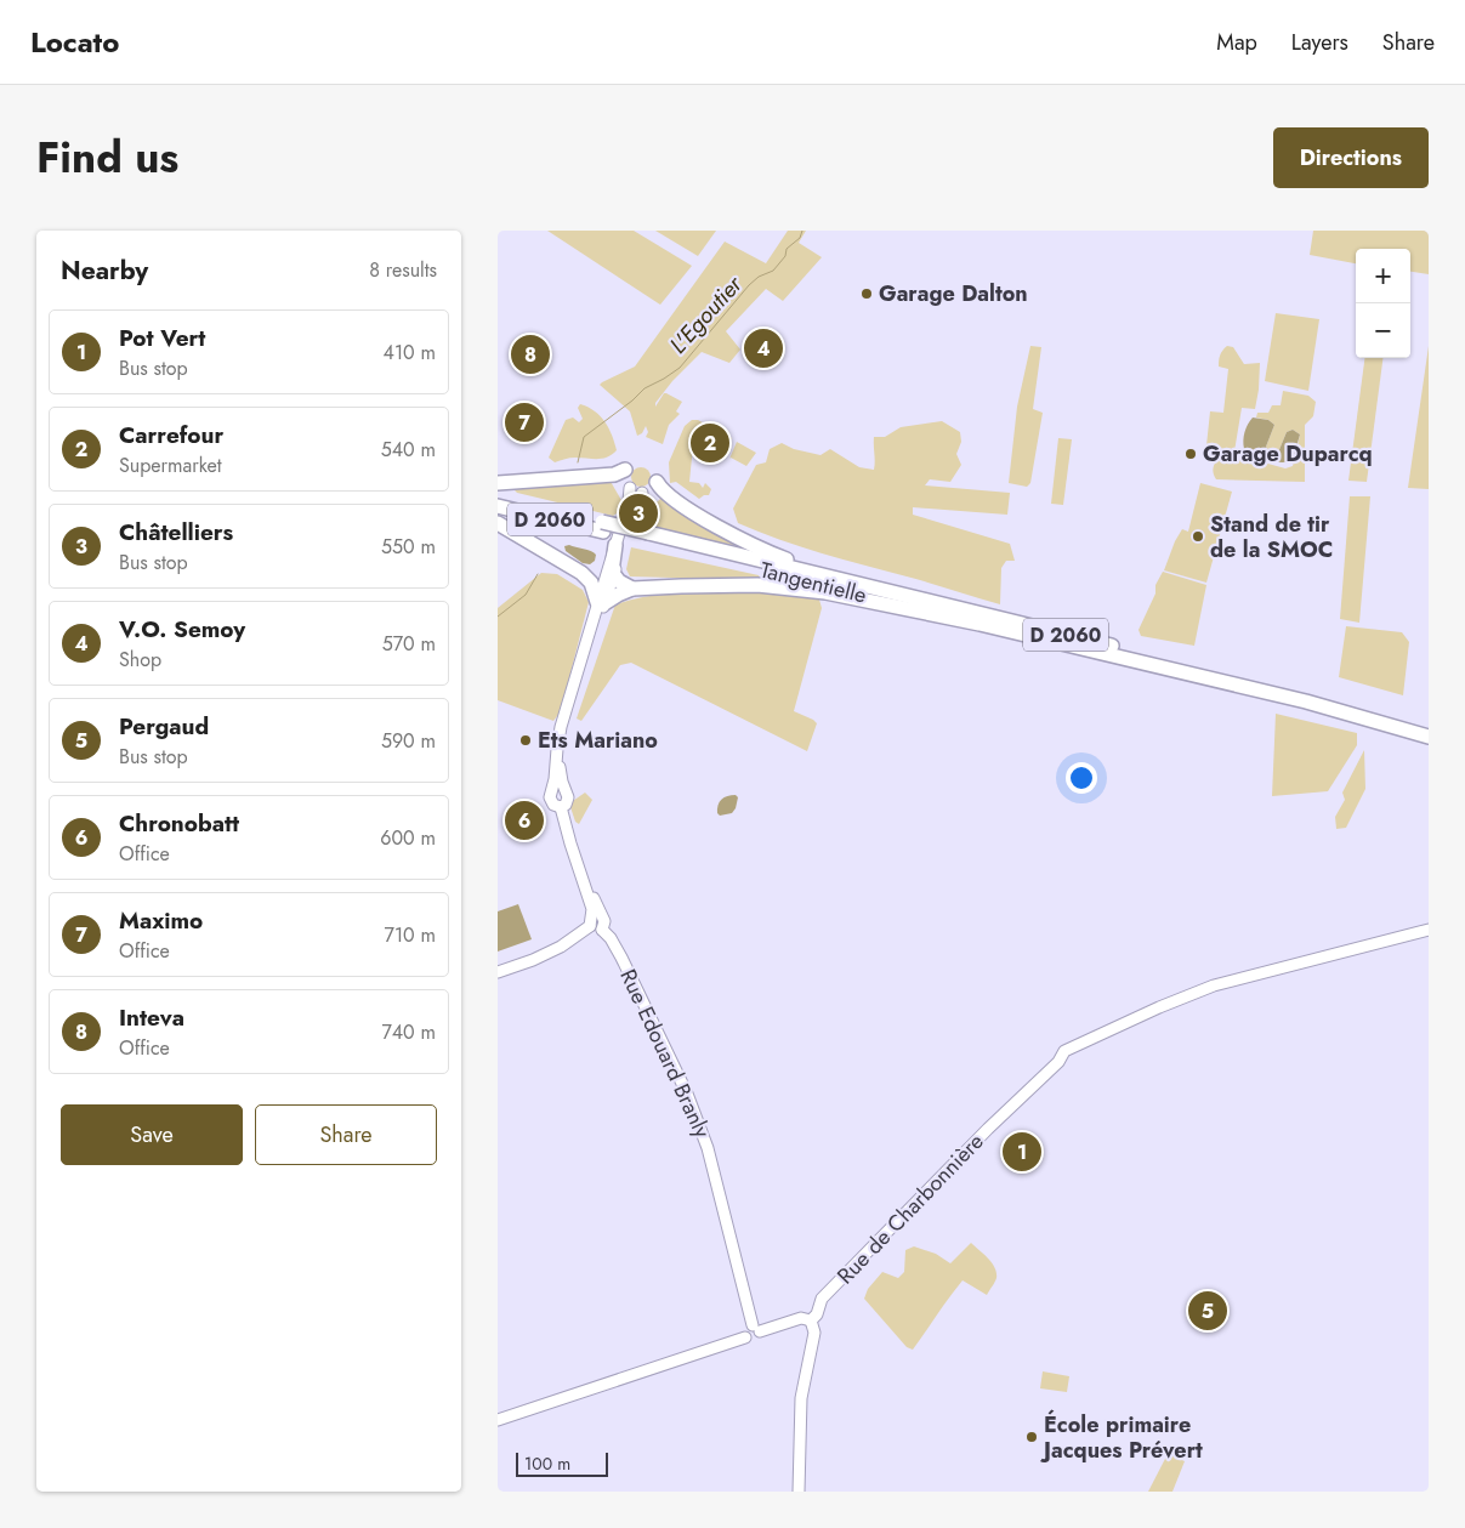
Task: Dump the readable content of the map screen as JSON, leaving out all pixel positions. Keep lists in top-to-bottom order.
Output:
{
  "streets": {
    "highway": ["D 2060", "Tangentielle"],
    "street": ["Rue Edouard Branly", "Rue de Charbonnière"]
  },
  "crossings": [
    ["D 2060", "Tangentielle"]
  ],
  "water": ["L'Egoutier"],
  "places": [
    "Garage Dalton",
    "Garage Duparcq",
    "Stand de tir de la SMOC",
    "Ets Mariano",
    "École primaire Jacques Prévert"
  ],
  "scale_bar": "100 m",
  "page": {
    "header": "Locato",
    "nav": ["Map", "Layers", "Share"],
    "title": "Find us",
    "buttons": [
      "Directions",
      ["Save", "Share"]
    ],
    "heading": ["Nearby", "8 results"],
    "map_buttons": ["+", "−"],
    "list": [
      {
        "mark": "1",
        "name": "Pot Vert",
        "note": "Bus stop",
        "value": "410 m"
      },
      {
        "mark": "2",
        "name": "Carrefour",
        "note": "Supermarket",
        "value": "540 m"
      },
      {
        "mark": "3",
        "name": "Châtelliers",
        "note": "Bus stop",
        "value": "550 m"
      },
      {
        "mark": "4",
        "name": "V.O. Semoy",
        "note": "Shop",
        "value": "570 m"
      },
      {
        "mark": "5",
        "name": "Pergaud",
        "note": "Bus stop",
        "value": "590 m"
      },
      {
        "mark": "6",
        "name": "Chronobatt",
        "note": "Office",
        "value": "600 m"
      },
      {
        "mark": "7",
        "name": "Maximo",
        "note": "Office",
        "value": "710 m"
      },
      {
        "mark": "8",
        "name": "Inteva",
        "note": "Office",
        "value": "740 m"
      }
    ],
    "pins": [
      "4",
      "8",
      "7",
      "2",
      "3",
      "6",
      "1",
      "5"
    ],
    "scale": "100 m"
  }
}
